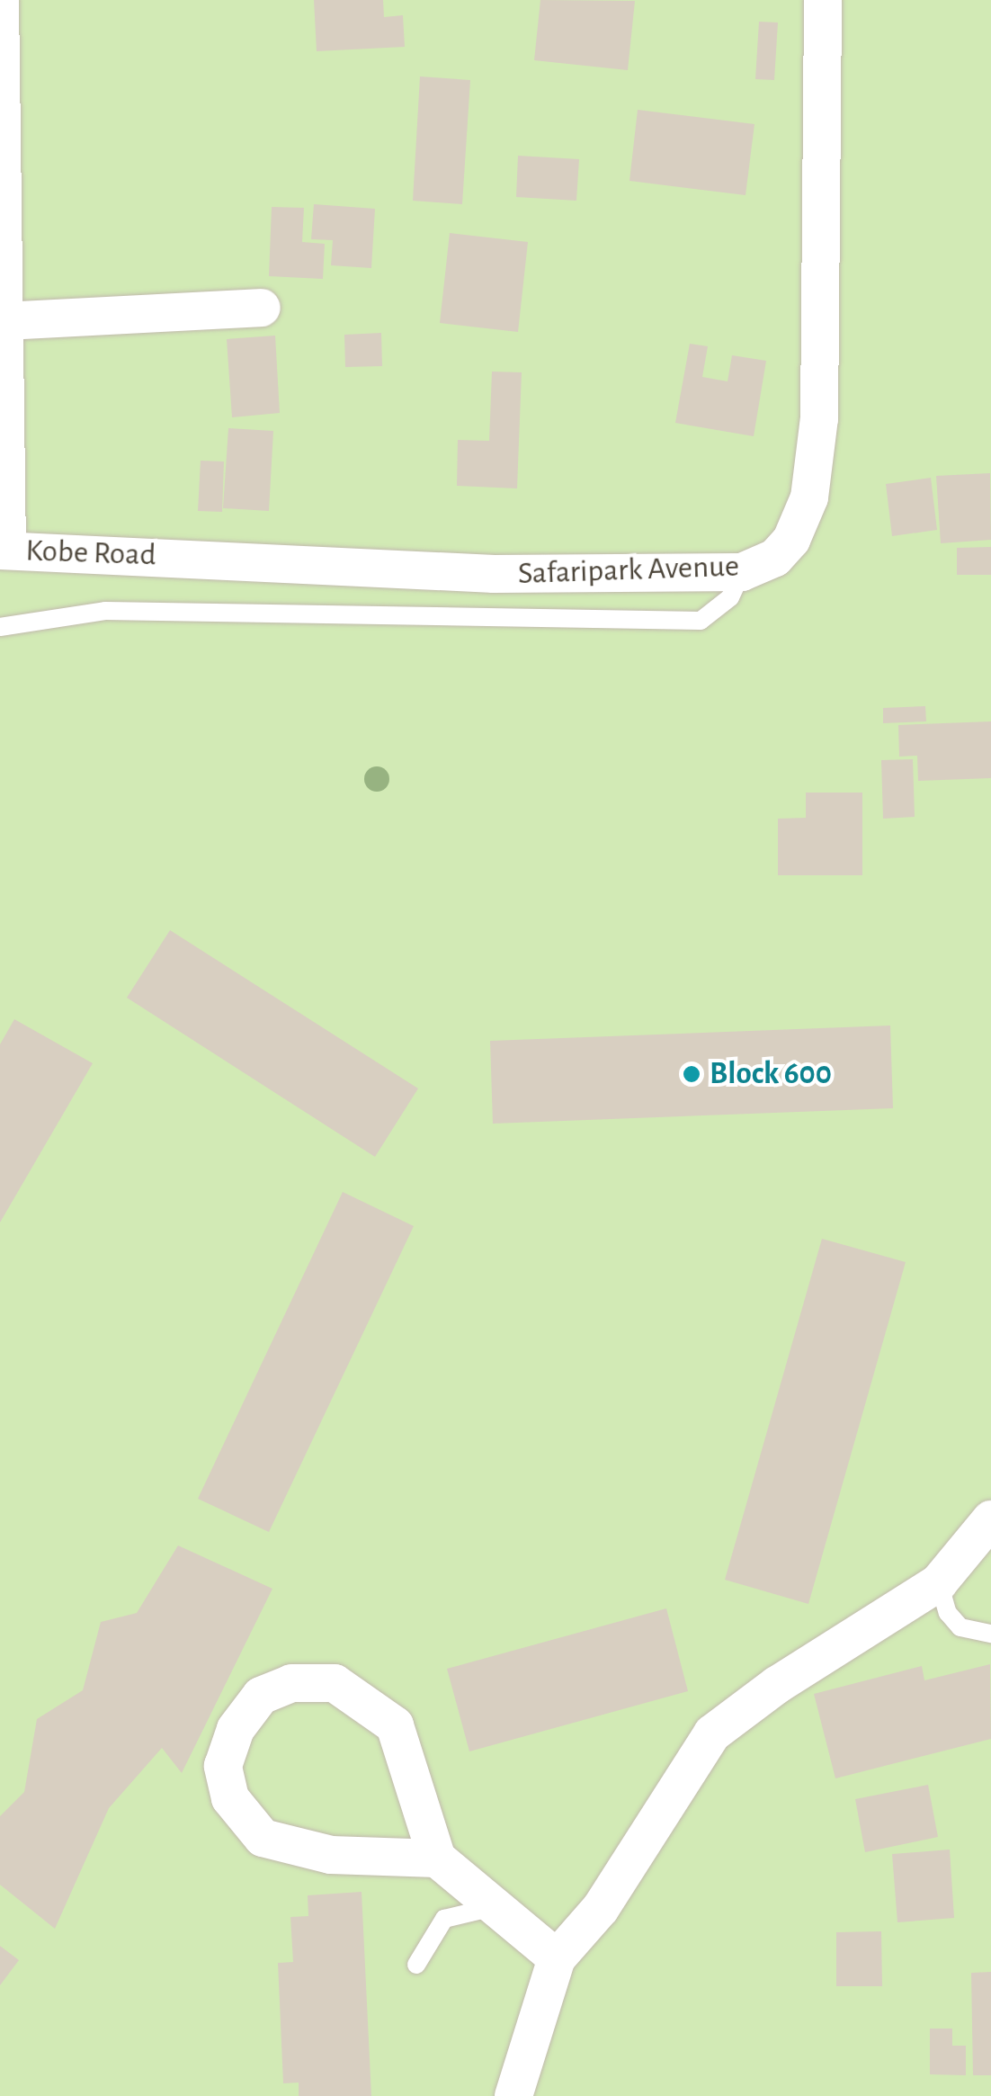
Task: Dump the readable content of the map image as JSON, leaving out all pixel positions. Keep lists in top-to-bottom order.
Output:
{
  "streets": {
    "street": ["Kobe Road", "Safaripark Avenue"]
  },
  "crossings": [
    ["Kobe Road", "Safaripark Avenue"]
  ],
  "places": ["Block 600"]
}
